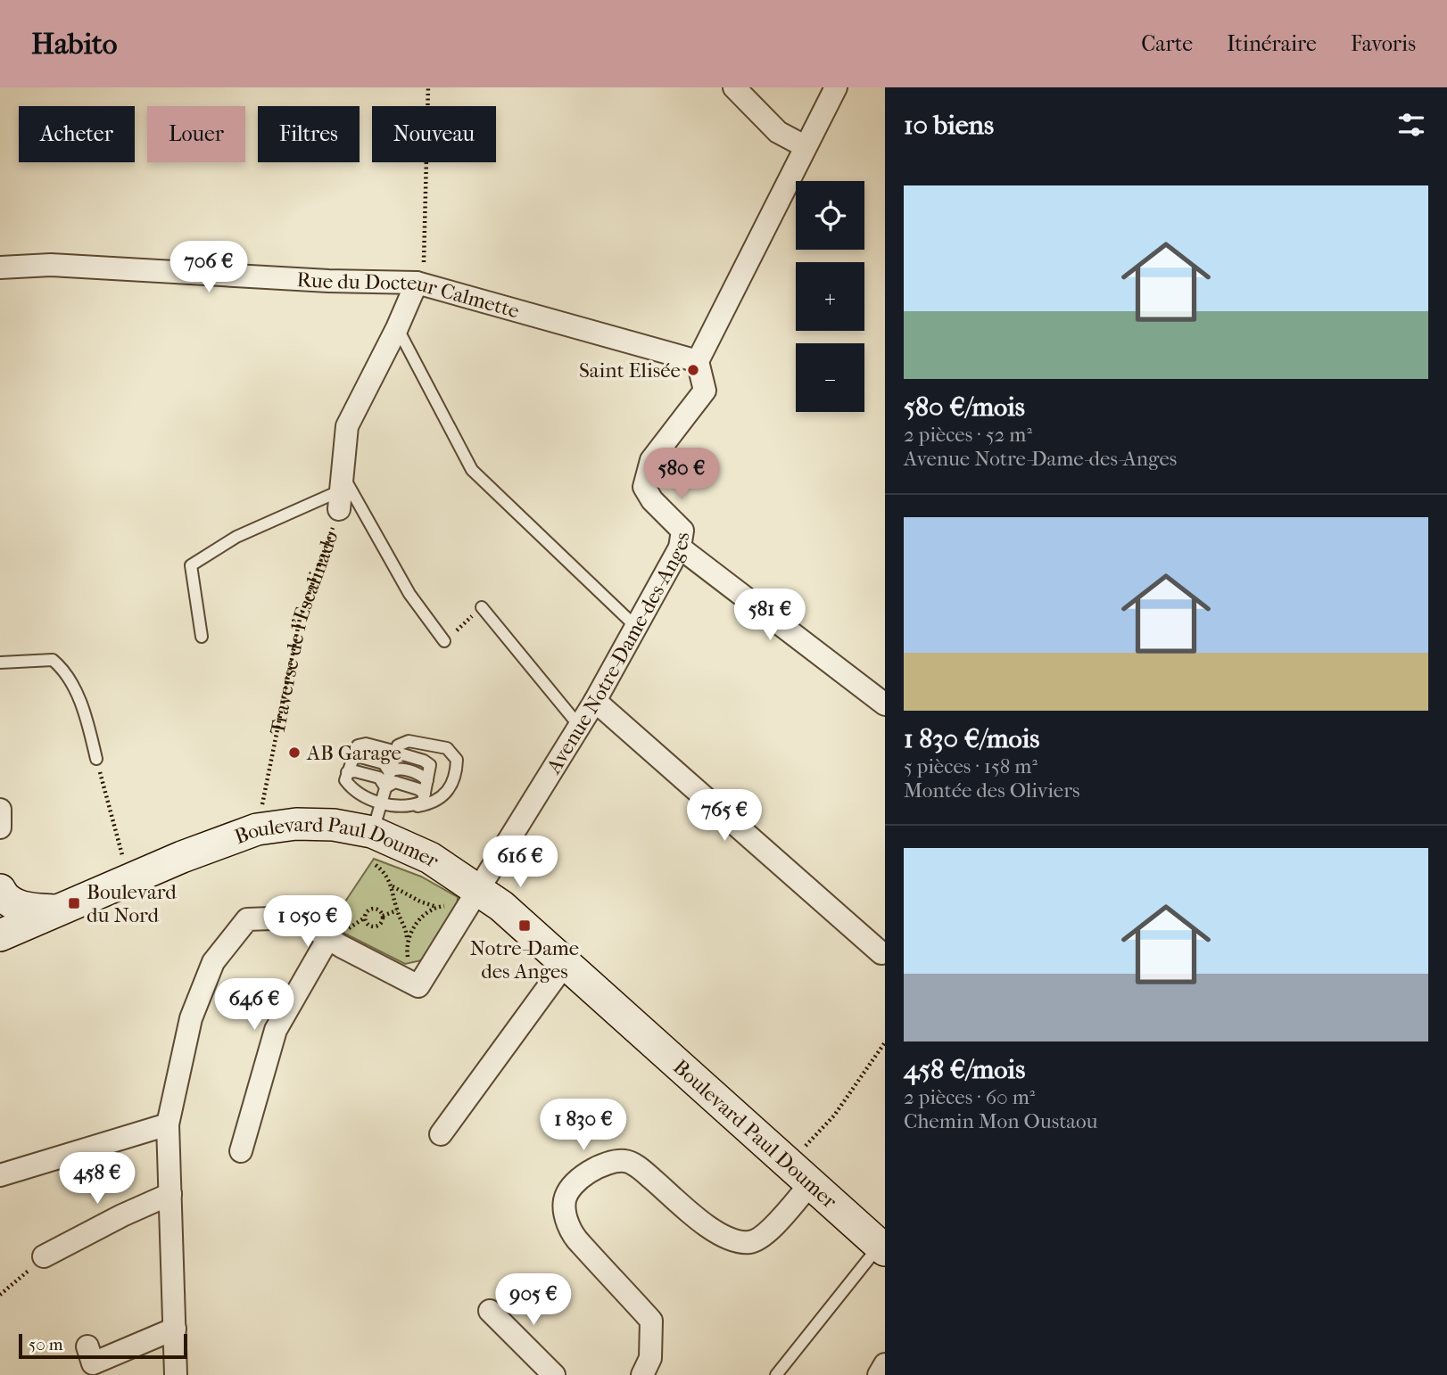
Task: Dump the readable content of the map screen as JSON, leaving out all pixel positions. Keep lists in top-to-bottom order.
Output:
{
  "streets": {
    "street": ["Rue du Docteur Calmette", "Avenue Notre-Dame-des-Anges", "Boulevard Paul Doumer"],
    "path": ["Traverse de l'Escalinado"]
  },
  "crossings": [
    ["Rue du Docteur Calmette", "Avenue Notre-Dame-des-Anges"],
    ["Avenue Notre-Dame-des-Anges", "Boulevard Paul Doumer"]
  ],
  "places": {
    "other": ["Saint Elisée", "AB Garage"],
    "transit": ["Boulevard du Nord", "Notre-Dame des Anges"]
  },
  "scale_bar": "50 m",
  "page": {
    "header": "Habito",
    "nav": ["Carte", "Itinéraire", "Favoris"],
    "heading": "10 biens",
    "chip": [
      "Acheter",
      "Louer",
      "Filtres",
      "Nouveau"
    ],
    "list": [
      {
        "name": "580 €/mois",
        "note": "2 pièces · 52 m² · Avenue Notre-Dame-des-Anges"
      },
      {
        "name": "1 830 €/mois",
        "note": "5 pièces · 158 m² · Montée des Oliviers"
      },
      {
        "name": "458 €/mois",
        "note": "2 pièces · 60 m² · Chemin Mon Oustaou"
      }
    ],
    "map_buttons": ["+", "−"],
    "price": [
      "706 €",
      "580 €",
      "581 €",
      "765 €",
      "616 €",
      "1 050 €",
      "646 €",
      "1 830 €",
      "458 €",
      "905 €"
    ],
    "scale": "50 m"
  }
}
